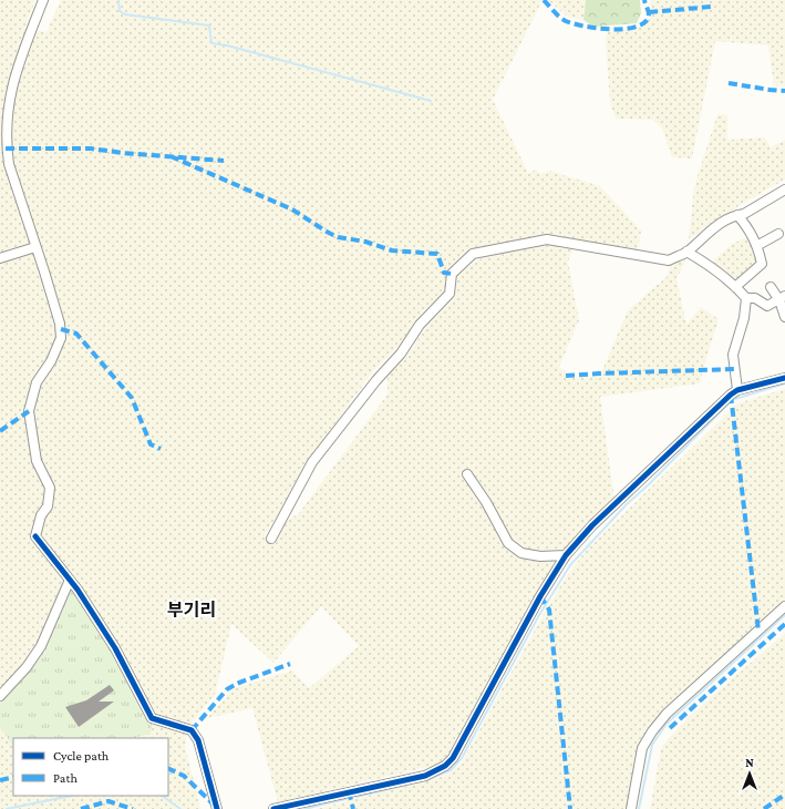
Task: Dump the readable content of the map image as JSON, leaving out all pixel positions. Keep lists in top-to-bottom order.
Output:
{
  "districts": ["부기리"],
  "legend": ["Cycle path", "Path"],
  "north": "top"
}
